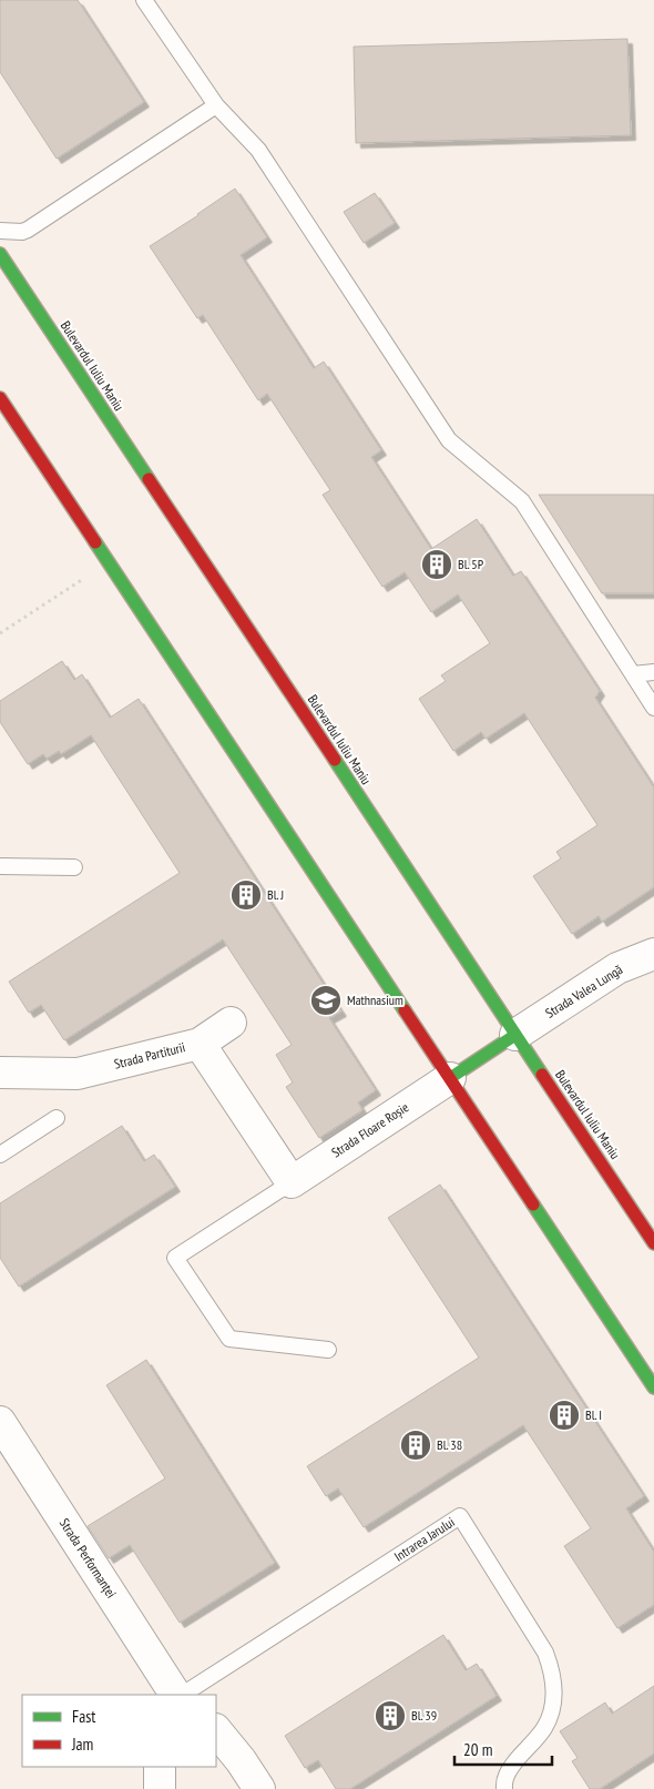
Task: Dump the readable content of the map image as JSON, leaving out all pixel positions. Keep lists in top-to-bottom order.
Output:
{
  "streets": {
    "main road": ["Bulevardul Iuliu Maniu"],
    "street": [
      "Strada Valea Lungă",
      "Strada Partiturii",
      "Strada Floare Roșie",
      "Strada Performanței"
    ],
    "lane": ["Intrarea Jarului"]
  },
  "crossings": [
    ["Bulevardul Iuliu Maniu", "Strada Valea Lungă"],
    ["Strada Partiturii", "Strada Floare Roșie"]
  ],
  "places": {
    "building": [
      "Bl. 5P",
      "Bl. J",
      "Bl. I",
      "Bl. 38",
      "Bl. 39"
    ],
    "school or university": ["Mathnasium"]
  },
  "legend": ["Fast", "Jam"],
  "scale_bar": "20 m"
}
